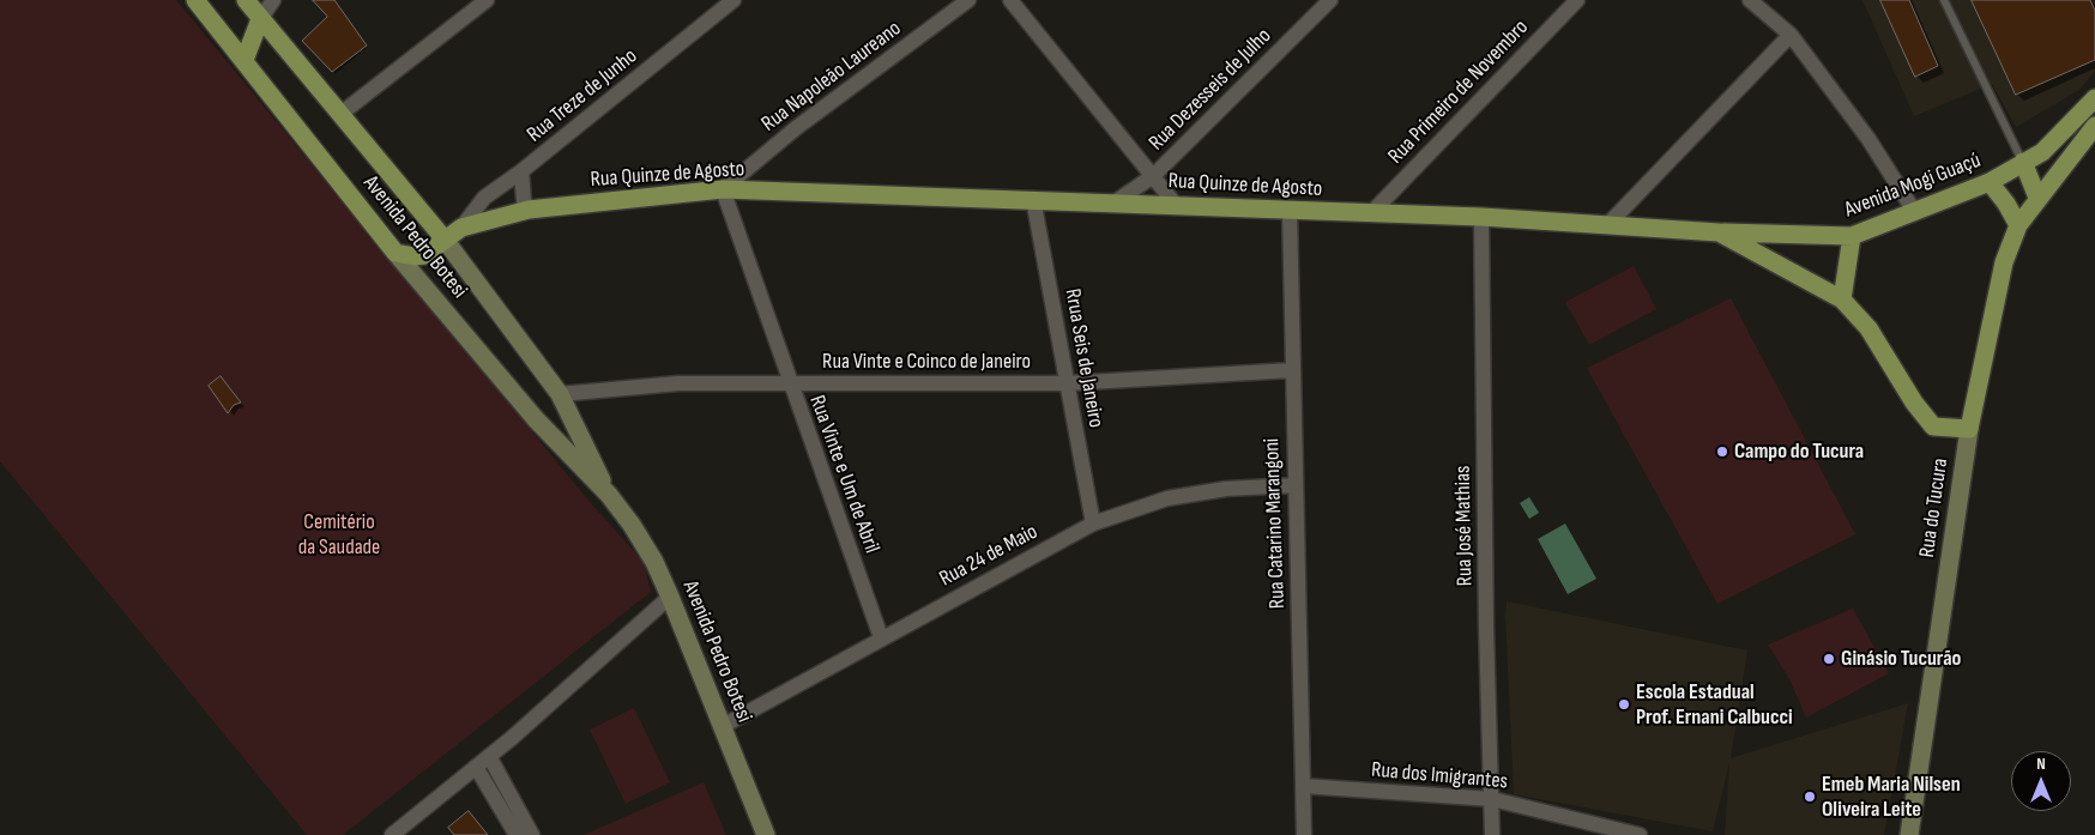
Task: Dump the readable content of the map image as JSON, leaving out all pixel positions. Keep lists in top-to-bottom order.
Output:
{
  "streets": {
    "main road": [
      "Rua Quinze de Agosto",
      "Avenida Mogi Guaçú",
      "Avenida Pedro Botesi",
      "Rua do Tucura"
    ],
    "street": [
      "Rua Napoleão Laureano",
      "Rua Dezesseis de Julho",
      "Rua Primeiro de Novembro",
      "Rua Treze de Junho",
      "Rrua Seis de Janeiro",
      "Rua Vinte e Coinco de Janeiro",
      "Rua Vinte e Um de Abril",
      "Rua Catarino Marangoni",
      "Rua José Mathias",
      "Rua 24 de Maio",
      "Rua dos Imigrantes"
    ]
  },
  "crossings": [
    ["Rua Napoleão Laureano", "Rua Quinze de Agosto"],
    ["Rua Napoleão Laureano", "Rua Vinte e Um de Abril"],
    ["Rua Dezesseis de Julho", "Rua Quinze de Agosto"],
    ["Rua Primeiro de Novembro", "Rua Quinze de Agosto"],
    ["Rua Treze de Junho", "Rua Quinze de Agosto"],
    ["Rua Quinze de Agosto", "Avenida Mogi Guaçú"],
    ["Rua Quinze de Agosto", "Avenida Pedro Botesi"],
    ["Rua Quinze de Agosto", "Rrua Seis de Janeiro"],
    ["Rua Quinze de Agosto", "Rua Vinte e Um de Abril"],
    ["Rua Quinze de Agosto", "Rua do Tucura"],
    ["Rua Quinze de Agosto", "Rua Catarino Marangoni"],
    ["Rua Quinze de Agosto", "Rua José Mathias"],
    ["Avenida Pedro Botesi", "Rua Vinte e Coinco de Janeiro"],
    ["Avenida Pedro Botesi", "Rua 24 de Maio"],
    ["Rrua Seis de Janeiro", "Rua Vinte e Coinco de Janeiro"],
    ["Rrua Seis de Janeiro", "Rua 24 de Maio"],
    ["Rua Vinte e Coinco de Janeiro", "Rua Vinte e Um de Abril"],
    ["Rua Vinte e Coinco de Janeiro", "Rua Catarino Marangoni"],
    ["Rua Vinte e Um de Abril", "Rua 24 de Maio"],
    ["Rua Catarino Marangoni", "Rua 24 de Maio"],
    ["Rua Catarino Marangoni", "Rua dos Imigrantes"],
    ["Rua José Mathias", "Rua dos Imigrantes"]
  ],
  "parks": ["Cemitério da Saudade"],
  "places": [
    "Campo do Tucura",
    "Ginásio Tucurão",
    "Escola Estadual Prof. Ernani Calbucci",
    "Emeb Maria Nilsen Oliveira Leite"
  ],
  "north": "top"
}
